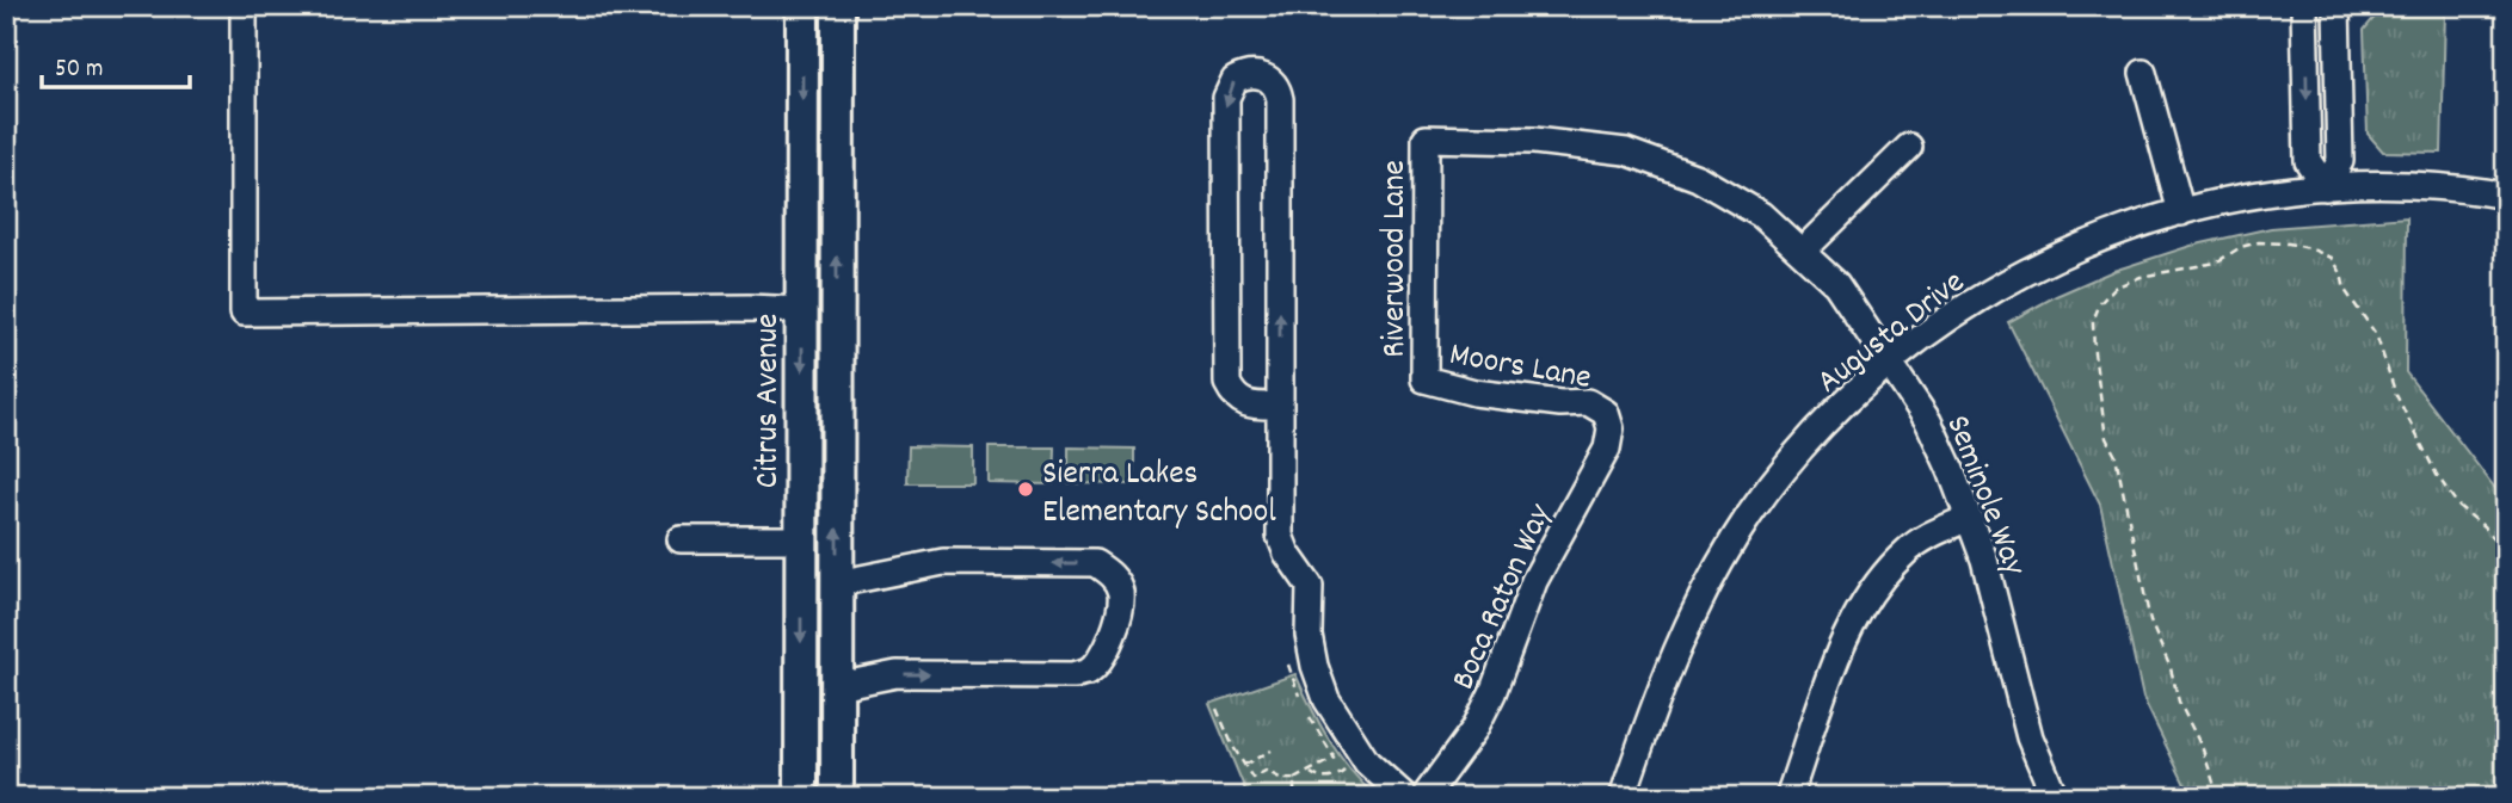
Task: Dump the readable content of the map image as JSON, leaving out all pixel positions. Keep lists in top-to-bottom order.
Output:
{
  "streets": {
    "main road": ["Citrus Avenue"],
    "street": [
      "Riverwood Lane",
      "Augusta Drive",
      "Moors Lane",
      "Seminole Way",
      "Boca Raton Way"
    ]
  },
  "crossings": [
    ["Riverwood Lane", "Moors Lane"],
    ["Riverwood Lane", "Seminole Way"],
    ["Augusta Drive", "Seminole Way"],
    ["Moors Lane", "Boca Raton Way"]
  ],
  "places": ["Sierra Lakes Elementary School"],
  "scale_bar": "50 m"
}
